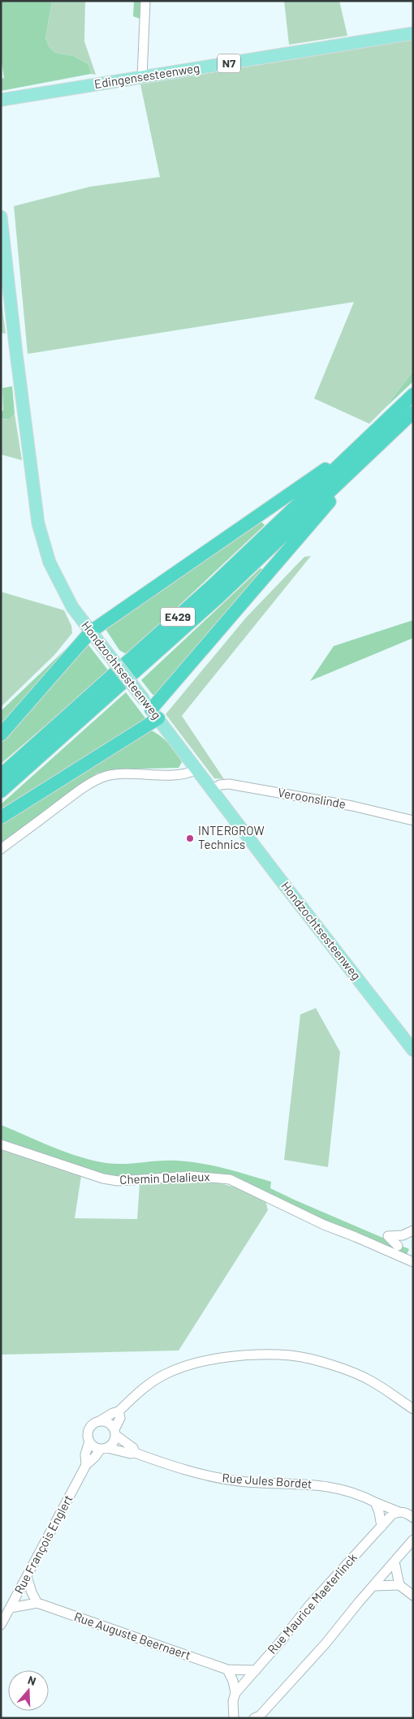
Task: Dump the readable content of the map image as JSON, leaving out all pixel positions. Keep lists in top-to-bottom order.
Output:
{
  "streets": {
    "highway": ["E429"],
    "main road": ["N7", "Edingensesteenweg", "Hondzochtsesteenweg"],
    "street": [
      "Veroonslinde",
      "Chemin Delalieux",
      "Rue Jules Bordet",
      "Rue François Englert",
      "Rue Maurice Maeterlinck",
      "Rue Auguste Beernaert"
    ]
  },
  "crossings": [
    ["Hondzochtsesteenweg", "Veroonslinde"],
    ["Rue Jules Bordet", "Rue Maurice Maeterlinck"],
    ["Rue Maurice Maeterlinck", "Rue Auguste Beernaert"]
  ],
  "places": ["INTERGROW Technics"],
  "north": "top"
}
